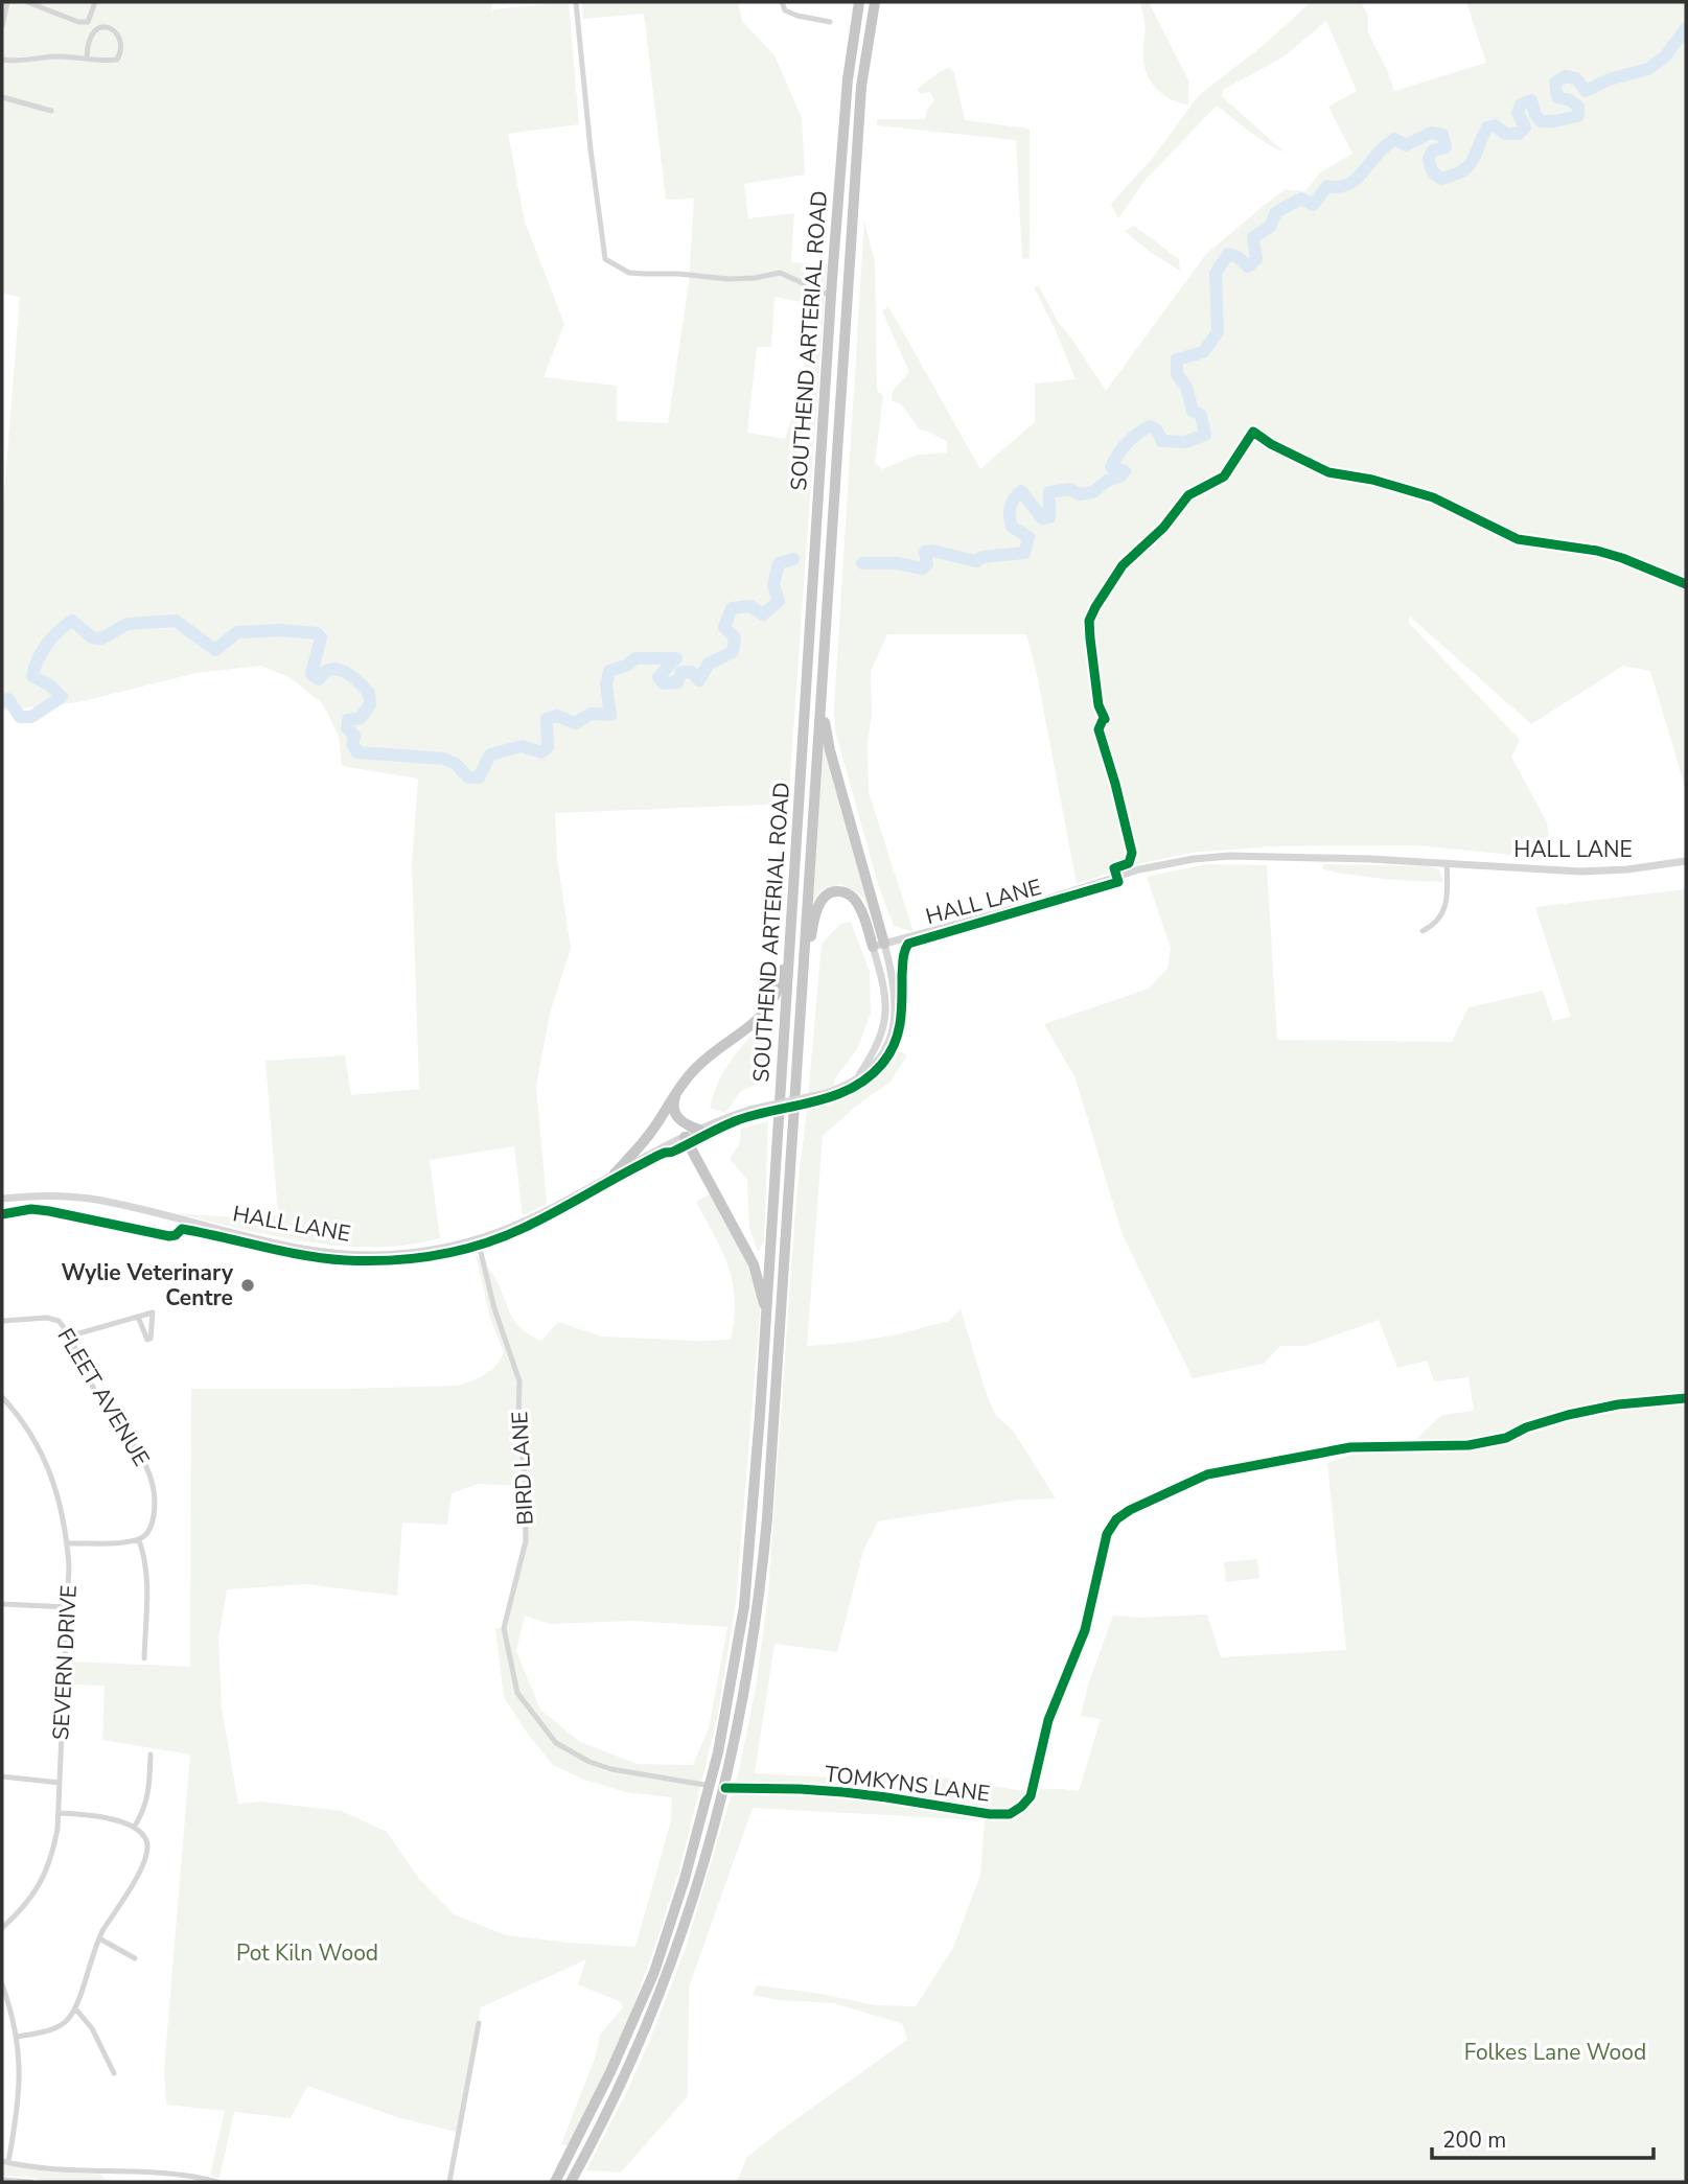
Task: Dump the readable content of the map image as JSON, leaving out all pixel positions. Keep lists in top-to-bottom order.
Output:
{
  "streets": {
    "highway": ["SOUTHEND ARTERIAL ROAD"],
    "street": [
      "HALL LANE",
      "FLEET AVENUE",
      "BIRD LANE",
      "SEVERN DRIVE",
      "TOMKYNS LANE"
    ]
  },
  "crossings": [
    ["SOUTHEND ARTERIAL ROAD", "BIRD LANE"],
    ["SOUTHEND ARTERIAL ROAD", "TOMKYNS LANE"],
    ["HALL LANE", "BIRD LANE"]
  ],
  "parks": ["Pot Kiln Wood", "Folkes Lane Wood"],
  "places": ["Wylie Veterinary Centre"],
  "scale_bar": "200 m"
}
